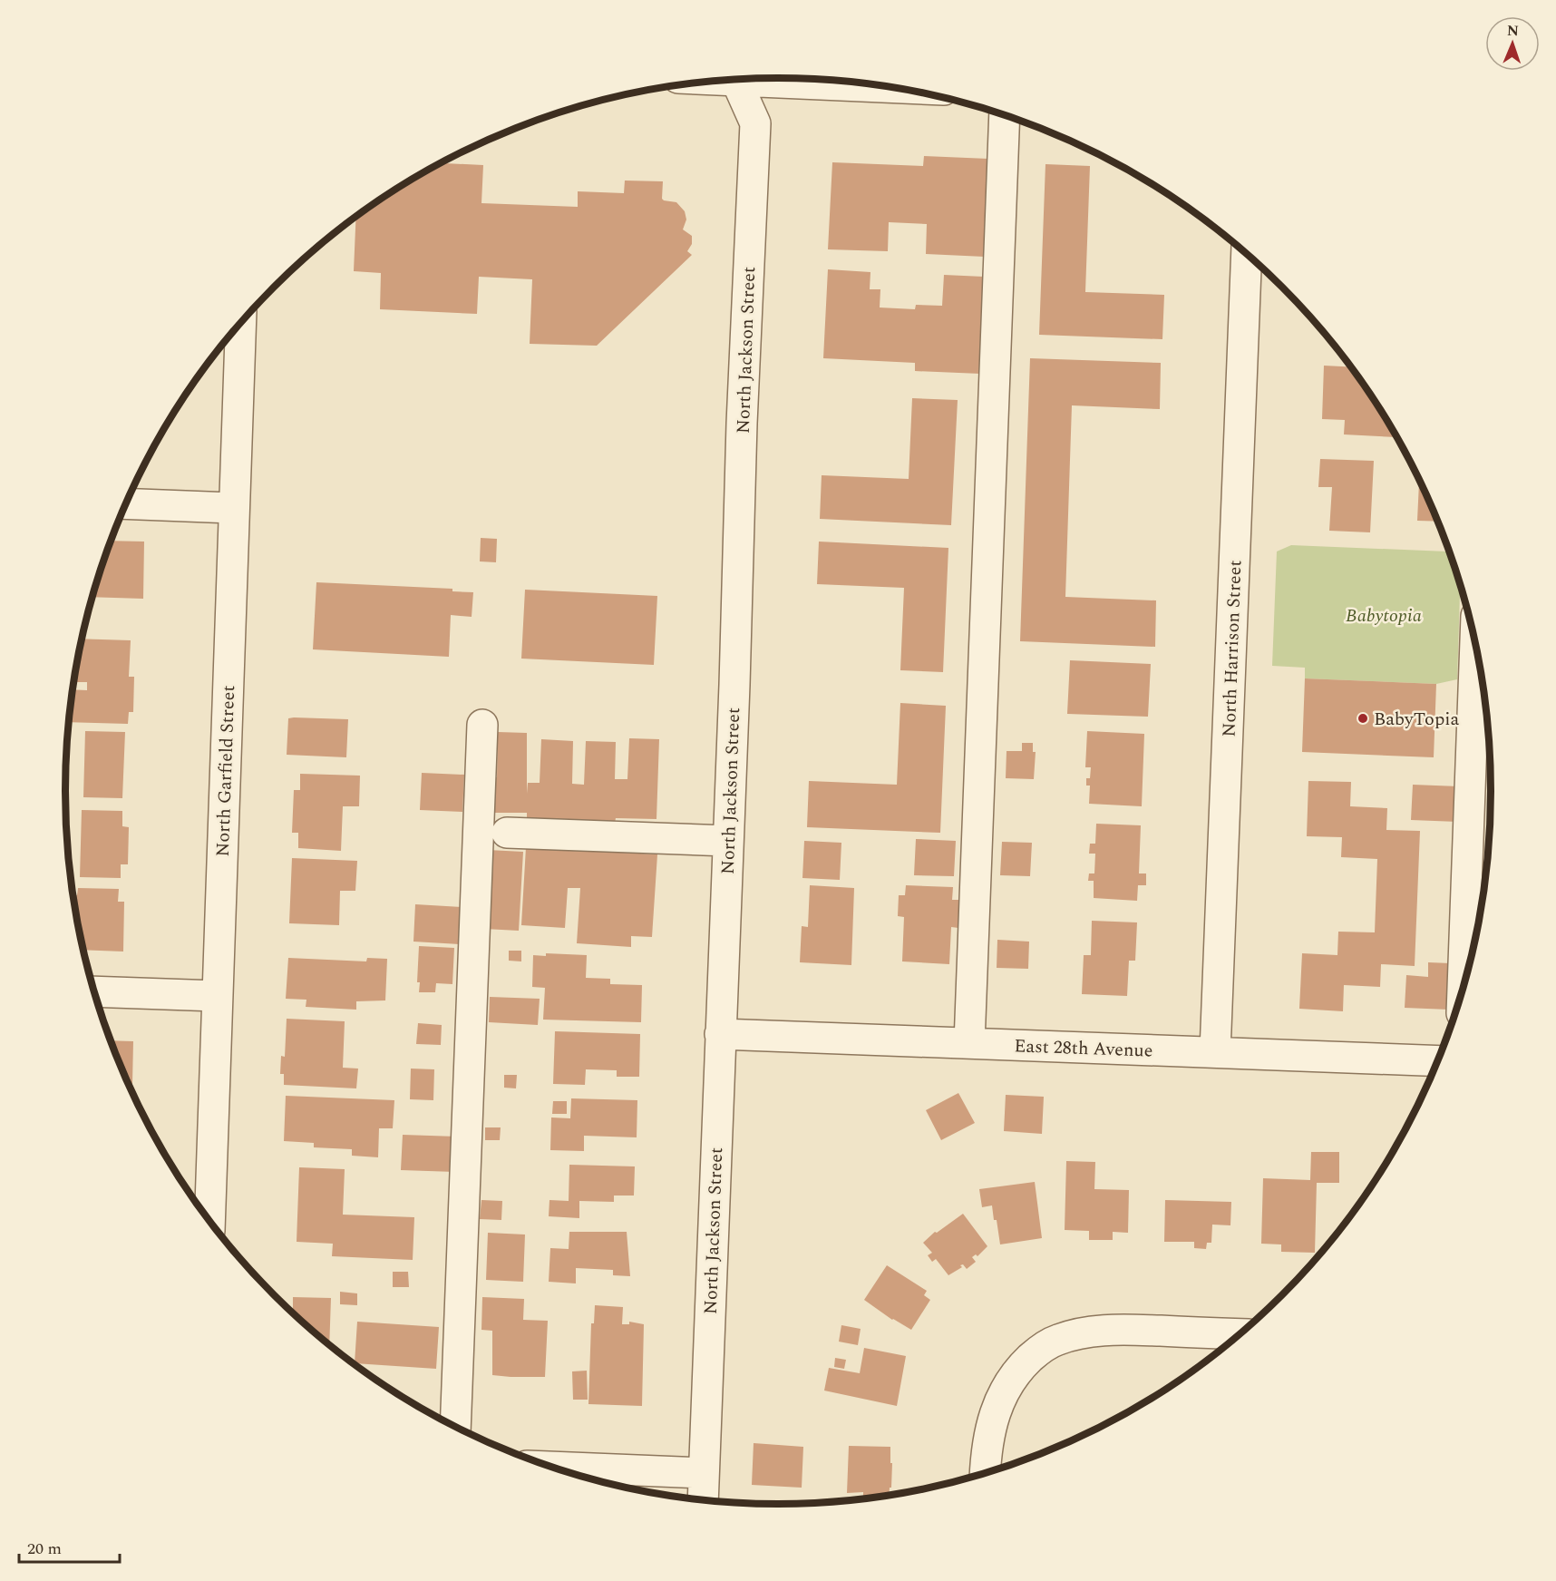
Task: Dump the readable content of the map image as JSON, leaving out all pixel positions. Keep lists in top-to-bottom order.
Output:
{
  "streets": {
    "street": [
      "North Jackson Street",
      "North Harrison Street",
      "North Garfield Street",
      "East 28th Avenue"
    ]
  },
  "crossings": [
    ["North Jackson Street", "East 28th Avenue"],
    ["North Harrison Street", "East 28th Avenue"]
  ],
  "parks": ["Babytopia"],
  "places": ["BabyTopia"],
  "scale_bar": "20 m",
  "north": "top"
}
